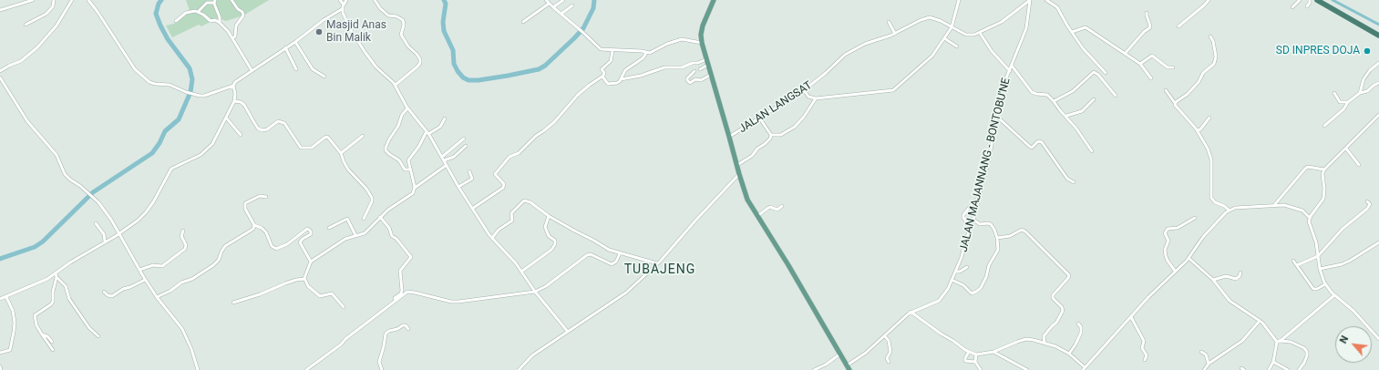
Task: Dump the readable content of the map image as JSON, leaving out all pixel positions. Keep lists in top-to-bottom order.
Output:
{
  "streets": {
    "street": ["JALAN LANGSAT", "JALAN MAJANNANG - BONTOBU'NE"]
  },
  "crossings": [
    ["JALAN LANGSAT", "JALAN MAJANNANG - BONTOBU'NE"]
  ],
  "districts": ["TUBAJENG"],
  "places": ["Masjid Anas Bin Malik", "SD INPRES DOJA"],
  "north": "top left"
}
